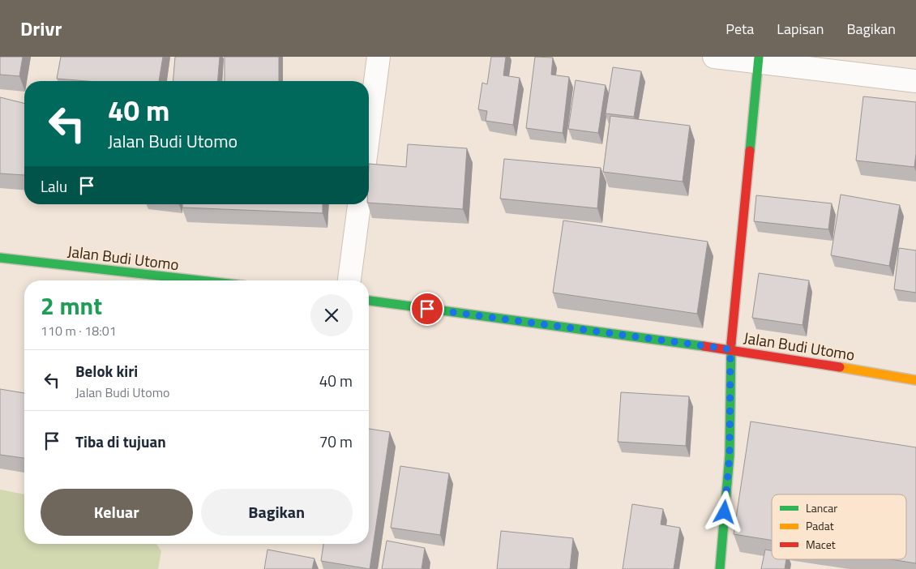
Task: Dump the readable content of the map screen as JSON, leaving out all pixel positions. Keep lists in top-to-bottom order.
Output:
{
  "streets": {
    "street": ["Jalan Budi Utomo"]
  },
  "legend": ["Lancar", "Padat", "Macet"],
  "page": {
    "header": "Drivr",
    "nav": ["Peta", "Lapisan", "Bagikan"],
    "turn": ["40 m", "Jalan Budi Utomo"],
    "then": "Lalu",
    "heading": ["2 mnt", "110 m · 18:01"],
    "list": [
      {
        "name": "Belok kiri",
        "note": "Jalan Budi Utomo",
        "value": "40 m"
      },
      {
        "name": "Tiba di tujuan",
        "value": "70 m"
      }
    ],
    "buttons": ["Keluar", "Bagikan"]
  }
}
